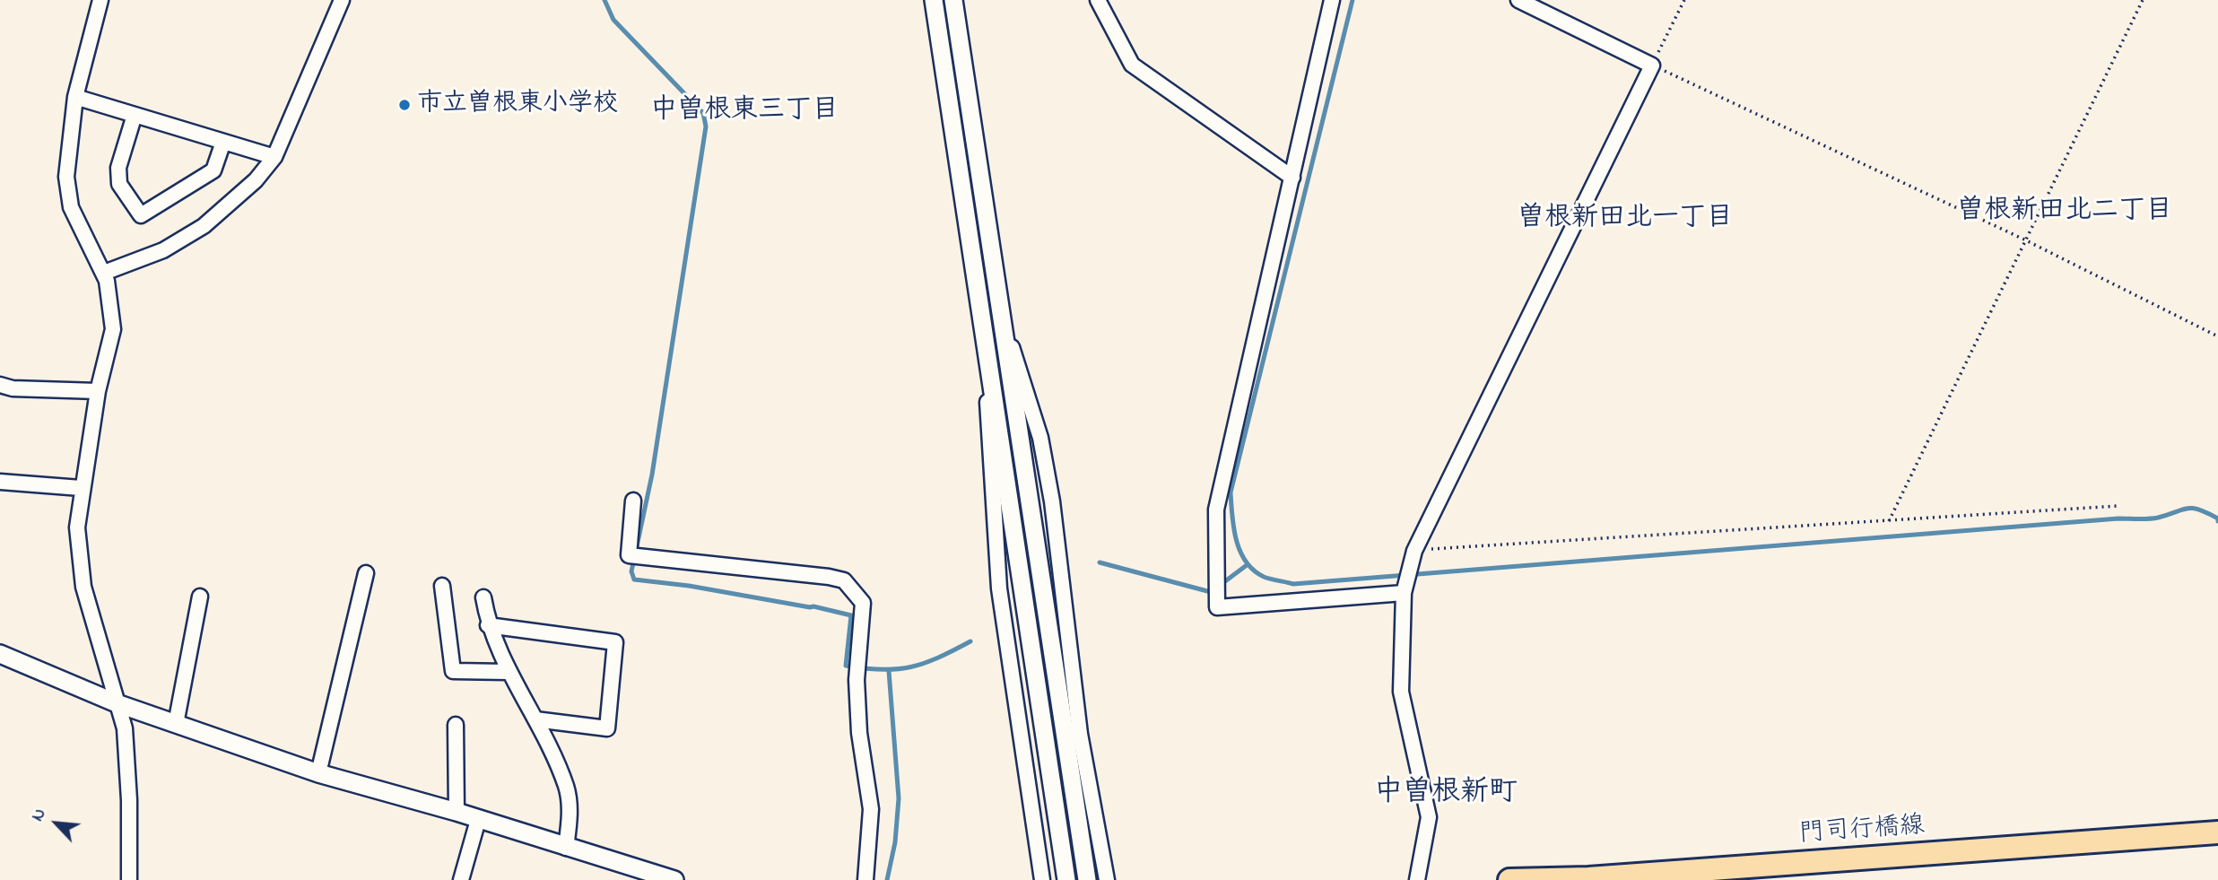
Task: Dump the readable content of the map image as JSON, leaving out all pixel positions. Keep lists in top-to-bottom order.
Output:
{
  "streets": {
    "main road": ["門司行橋線"]
  },
  "districts": [
    "中曽根東三丁目",
    "曽根新田北二丁目",
    "曽根新田北一丁目",
    "中曽根新町"
  ],
  "places": ["市立曽根東小学校"],
  "north": "top left"
}
